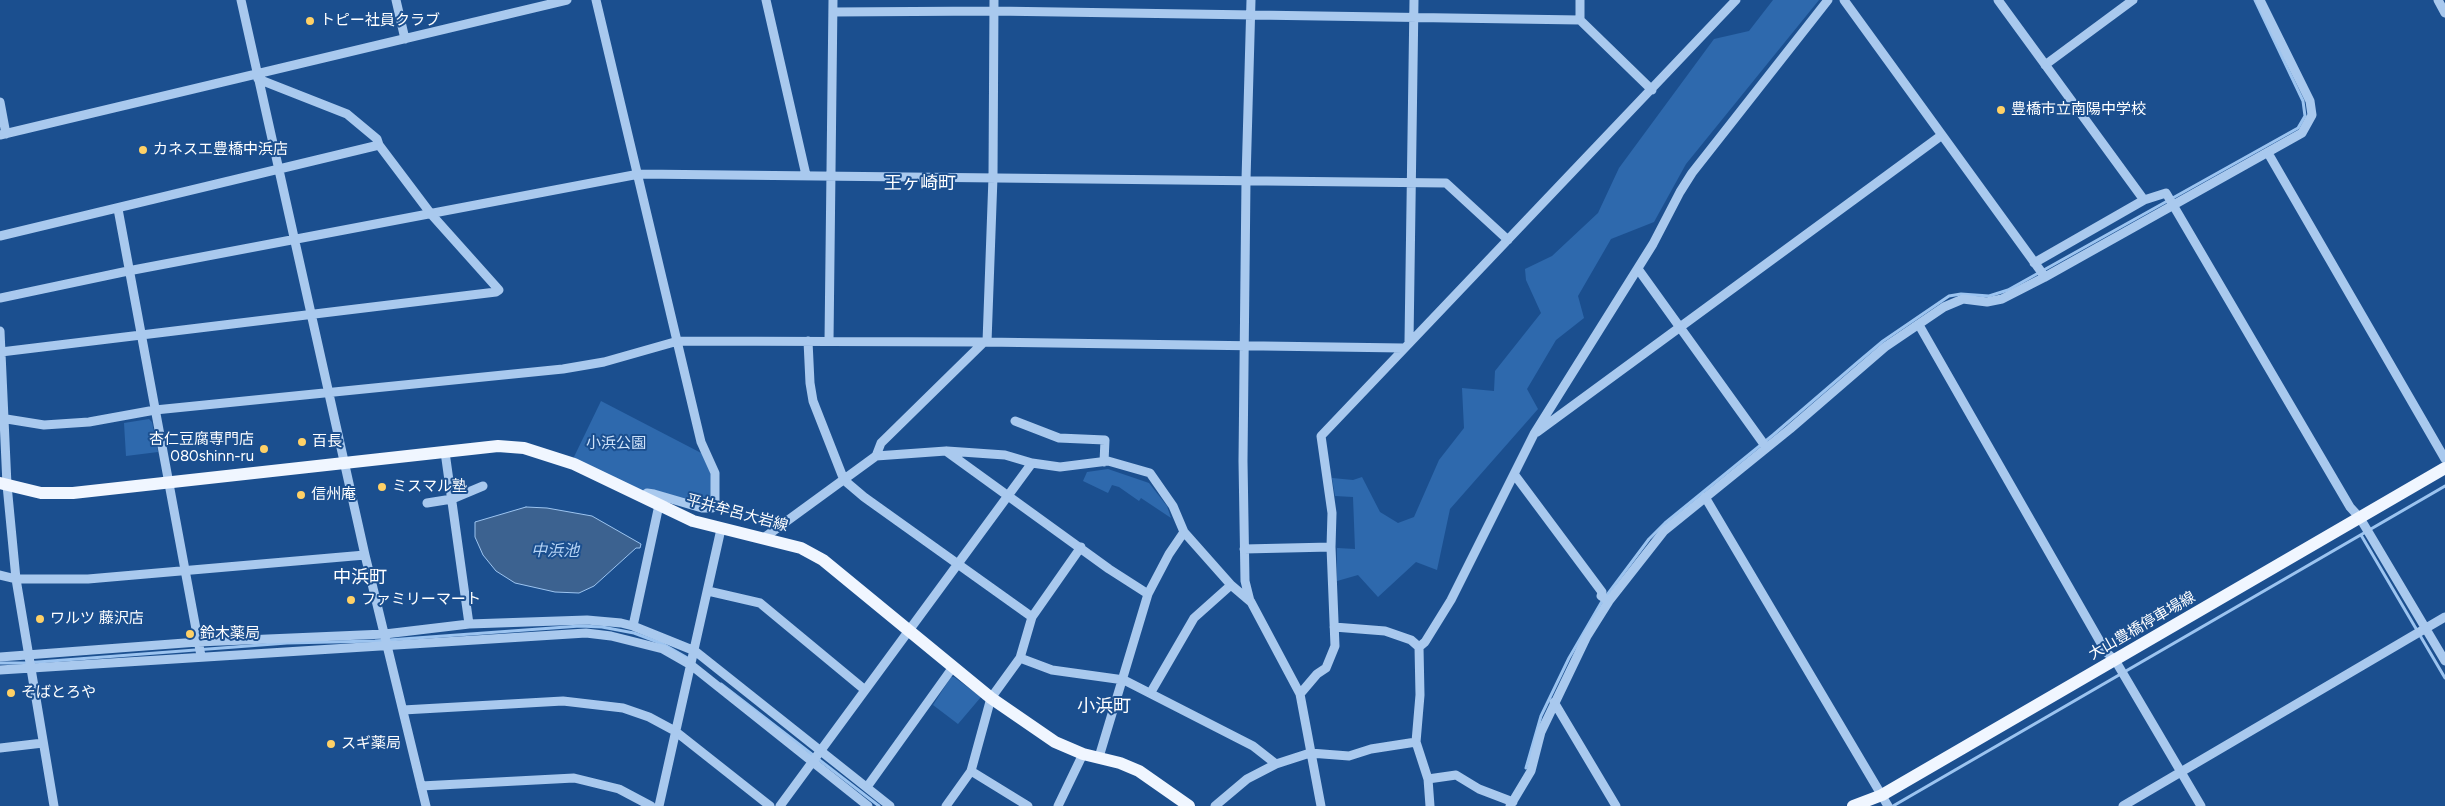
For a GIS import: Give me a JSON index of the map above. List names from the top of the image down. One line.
{"streets":{"main road":["平井牟呂大岩線","大山豊橋停車場線"]},"districts":["王ヶ崎町","中浜町","小浜町"],"water":["中浜池"],"parks":["小浜公園"],"places":["トピー社員クラブ","豊橋市立南陽中学校","カネスエ豊橋中浜店","百長","杏仁豆腐専門店 080shinn-ru","ミスマル塾","信州庵","ファミリーマート","ワルツ 藤沢店","鈴木薬局","そばとろや","スギ薬局"]}
